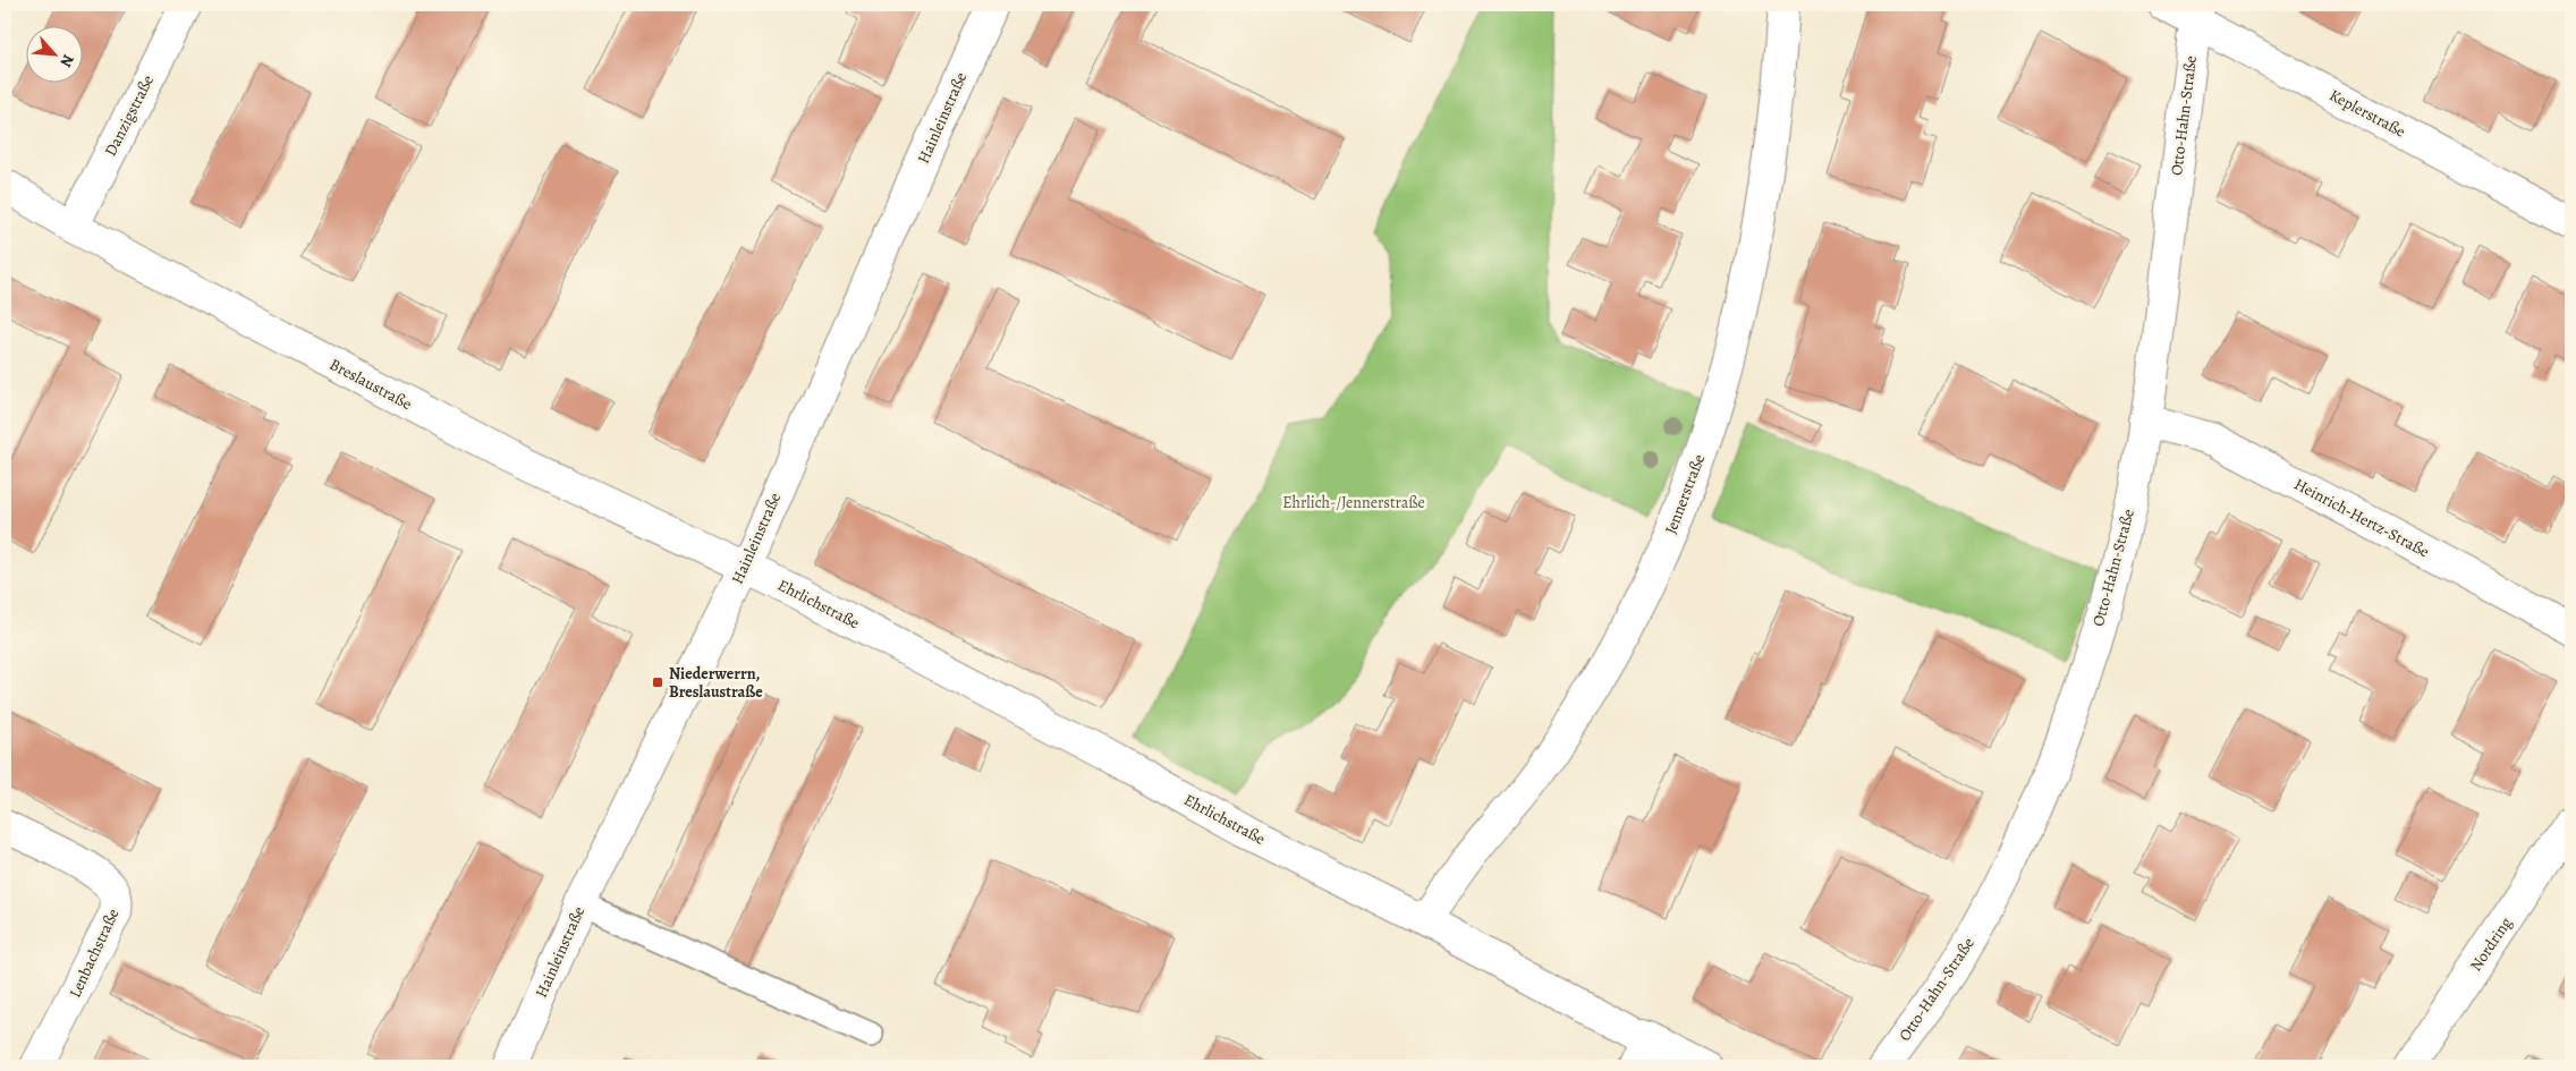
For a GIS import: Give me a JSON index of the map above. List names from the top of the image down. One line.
{"streets":{"street":["Keplerstraße","Danzigstraße","Otto-Hahn-Straße","Hainleinstraße","Breslaustraße","Jennerstraße","Heinrich-Hertz-Straße","Ehrlichstraße","Nordring","Lenbachstraße"]},"crossings":[["Keplerstraße","Otto-Hahn-Straße"],["Danzigstraße","Breslaustraße"],["Otto-Hahn-Straße","Heinrich-Hertz-Straße"],["Hainleinstraße","Breslaustraße"],["Hainleinstraße","Ehrlichstraße"],["Breslaustraße","Ehrlichstraße"],["Jennerstraße","Ehrlichstraße"]],"parks":["Ehrlich-/Jennerstraße"],"places":{"transit":["Niederwerrn, Breslaustraße"]},"north":"bottom right"}
